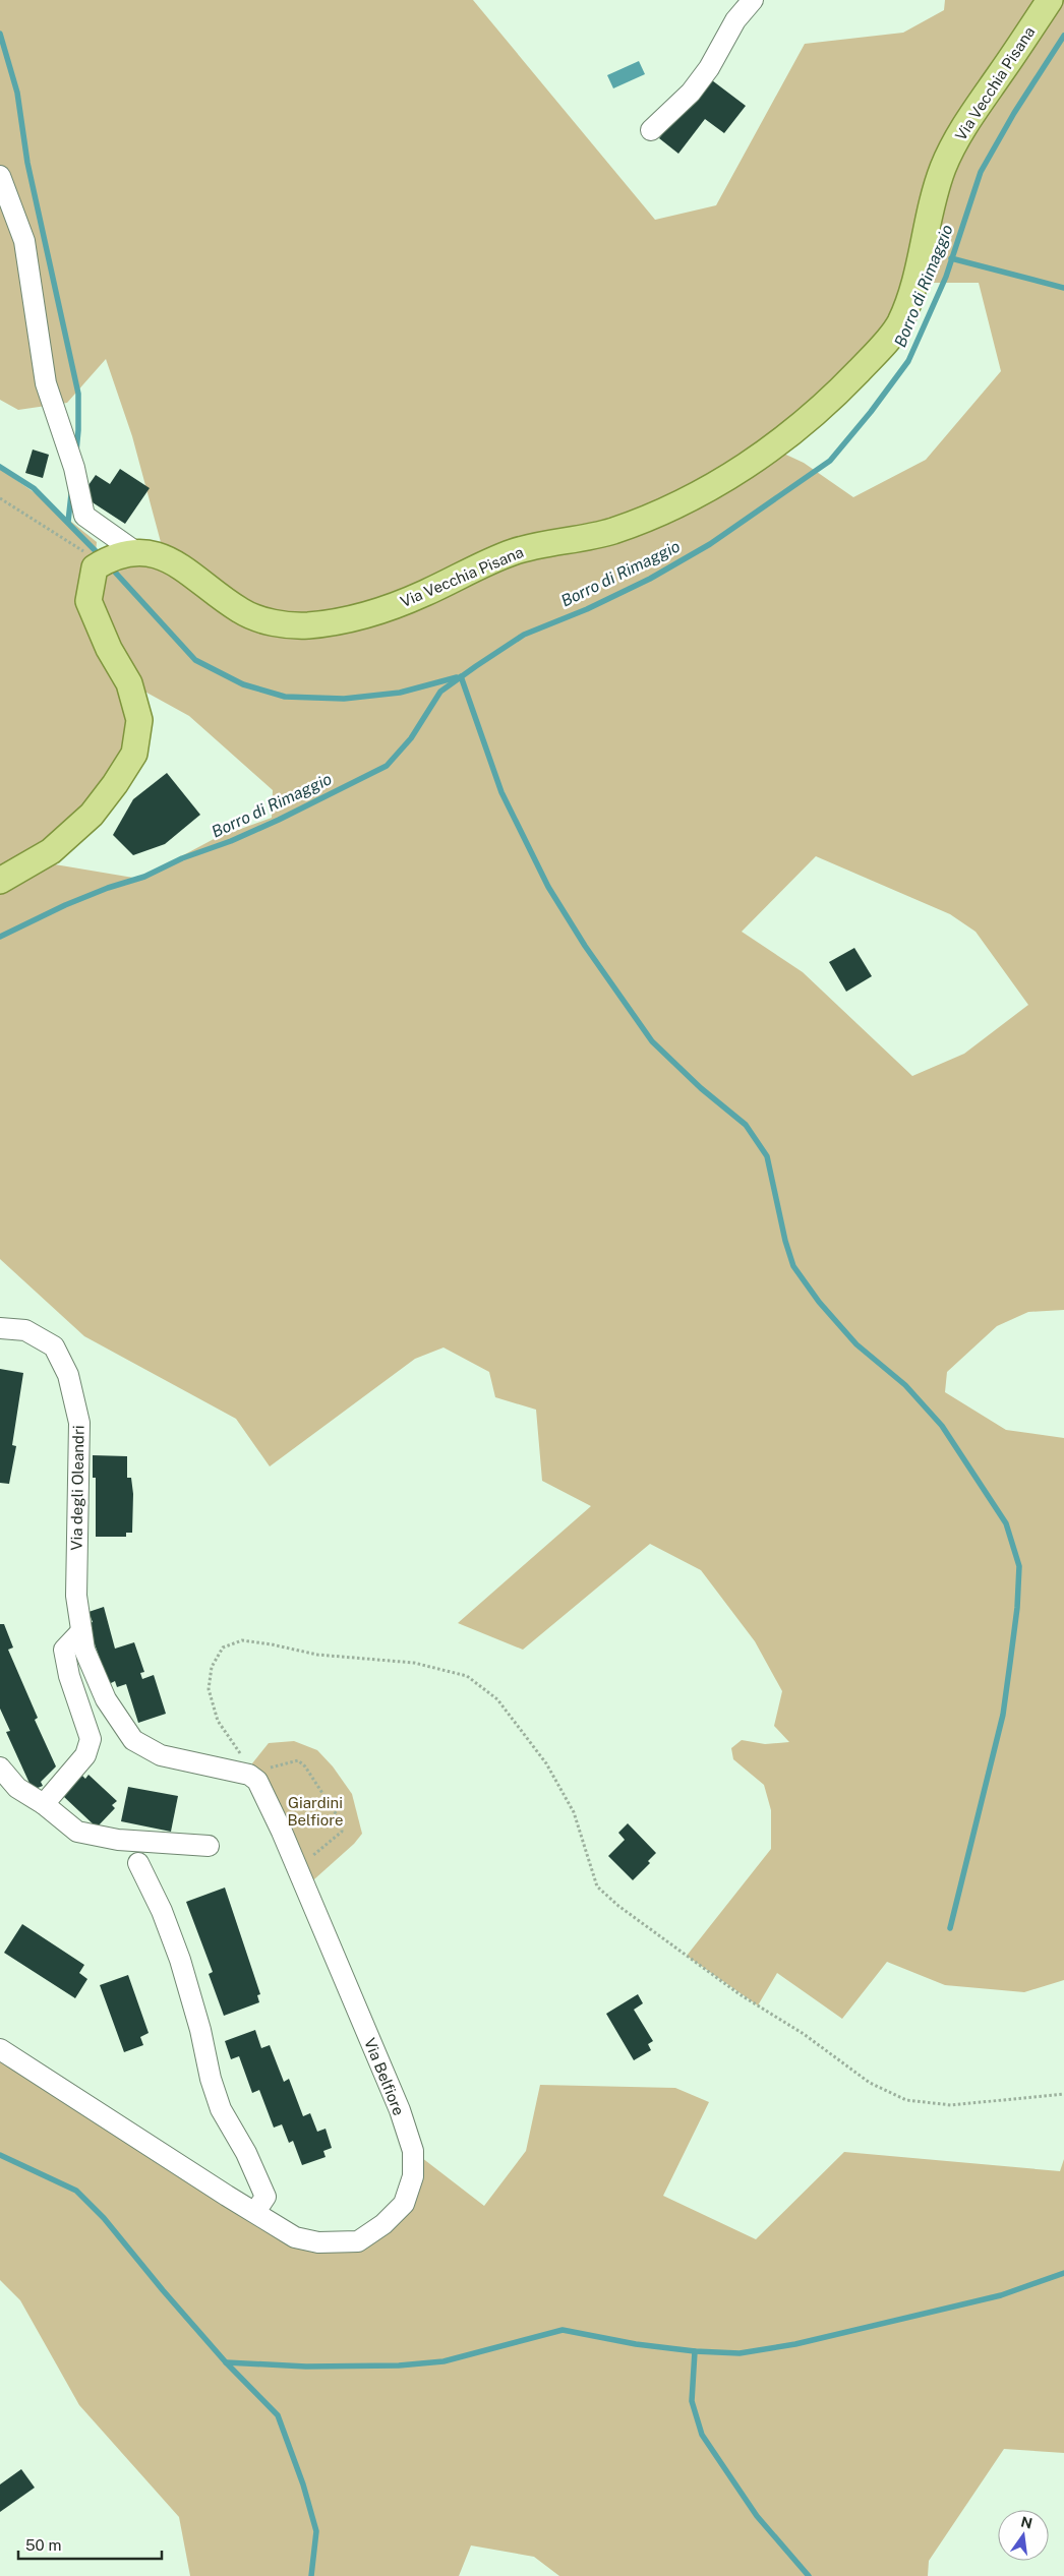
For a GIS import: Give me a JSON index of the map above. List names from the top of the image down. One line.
{"streets":{"main road":["Via Vecchia Pisana"],"street":["Via degli Oleandri","Via Belfiore"]},"crossings":[["Via degli Oleandri","Via Belfiore"]],"water":["Borro di Rimaggio"],"parks":["Giardini Belfiore"],"scale_bar":"50 m","north":"top"}
